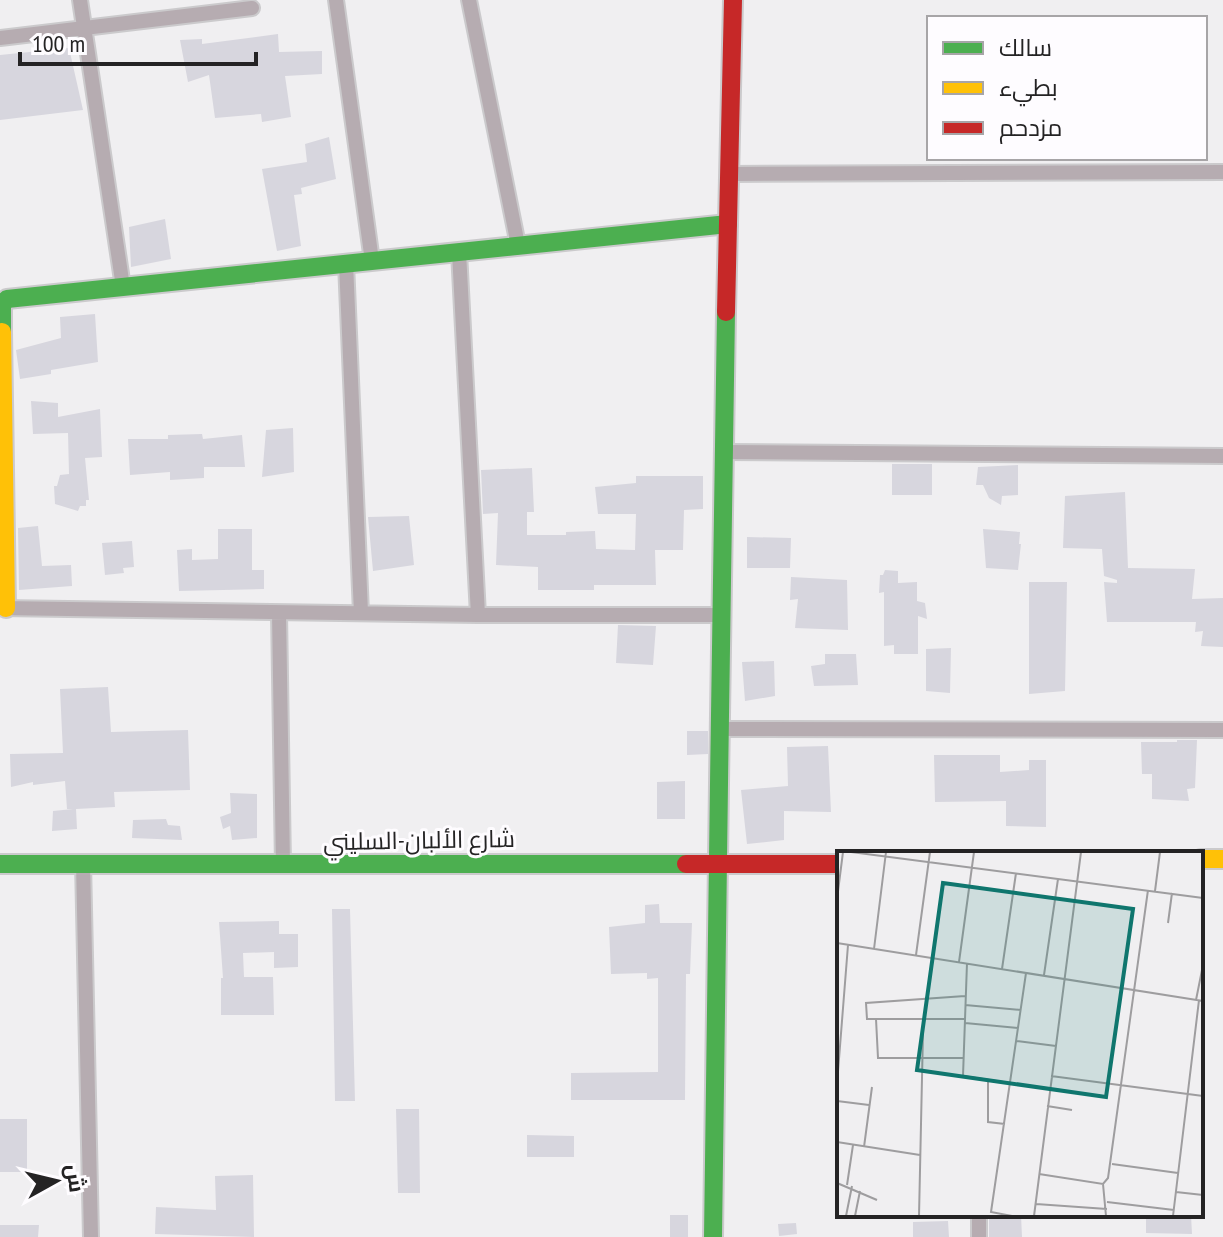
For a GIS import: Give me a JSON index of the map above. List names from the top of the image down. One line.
{"streets":{"street":["شارع الألبان-السليني"]},"legend":["سالك","بطيء","مزدحم"],"scale_bar":"100 m","north":"right"}
